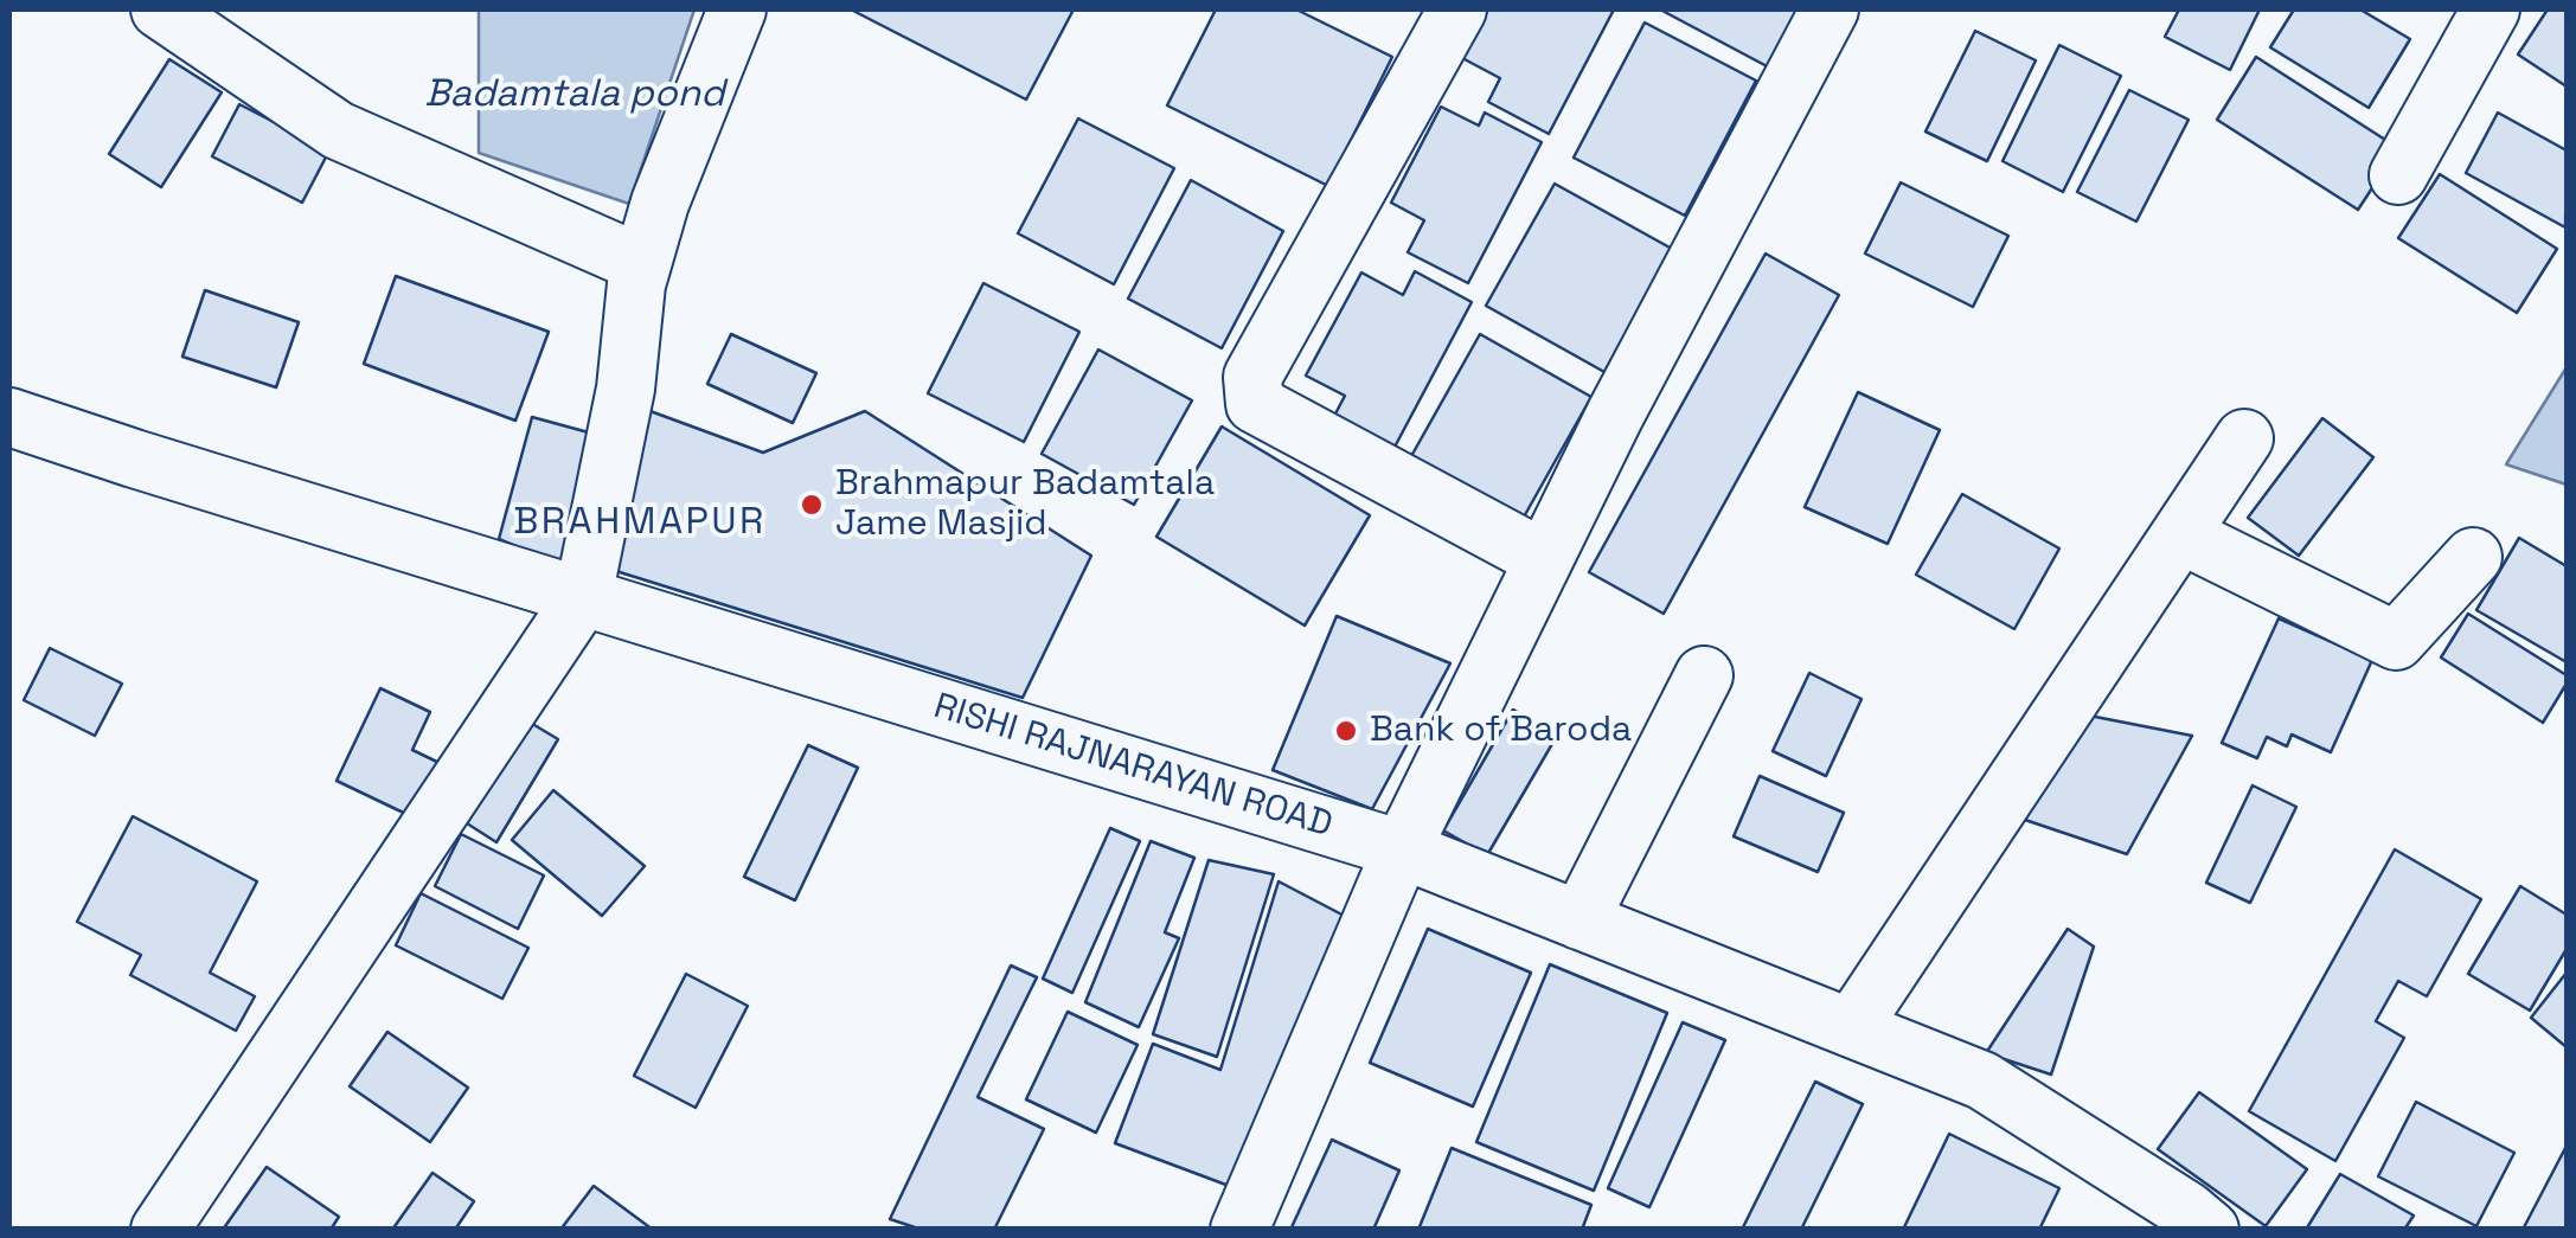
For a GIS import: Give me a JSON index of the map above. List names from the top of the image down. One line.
{"streets":{"street":["RISHI RAJNARAYAN ROAD"]},"districts":["BRAHMAPUR"],"water":["Badamtala pond"],"places":["Brahmapur Badamtala Jame Masjid","Bank of Baroda"]}
